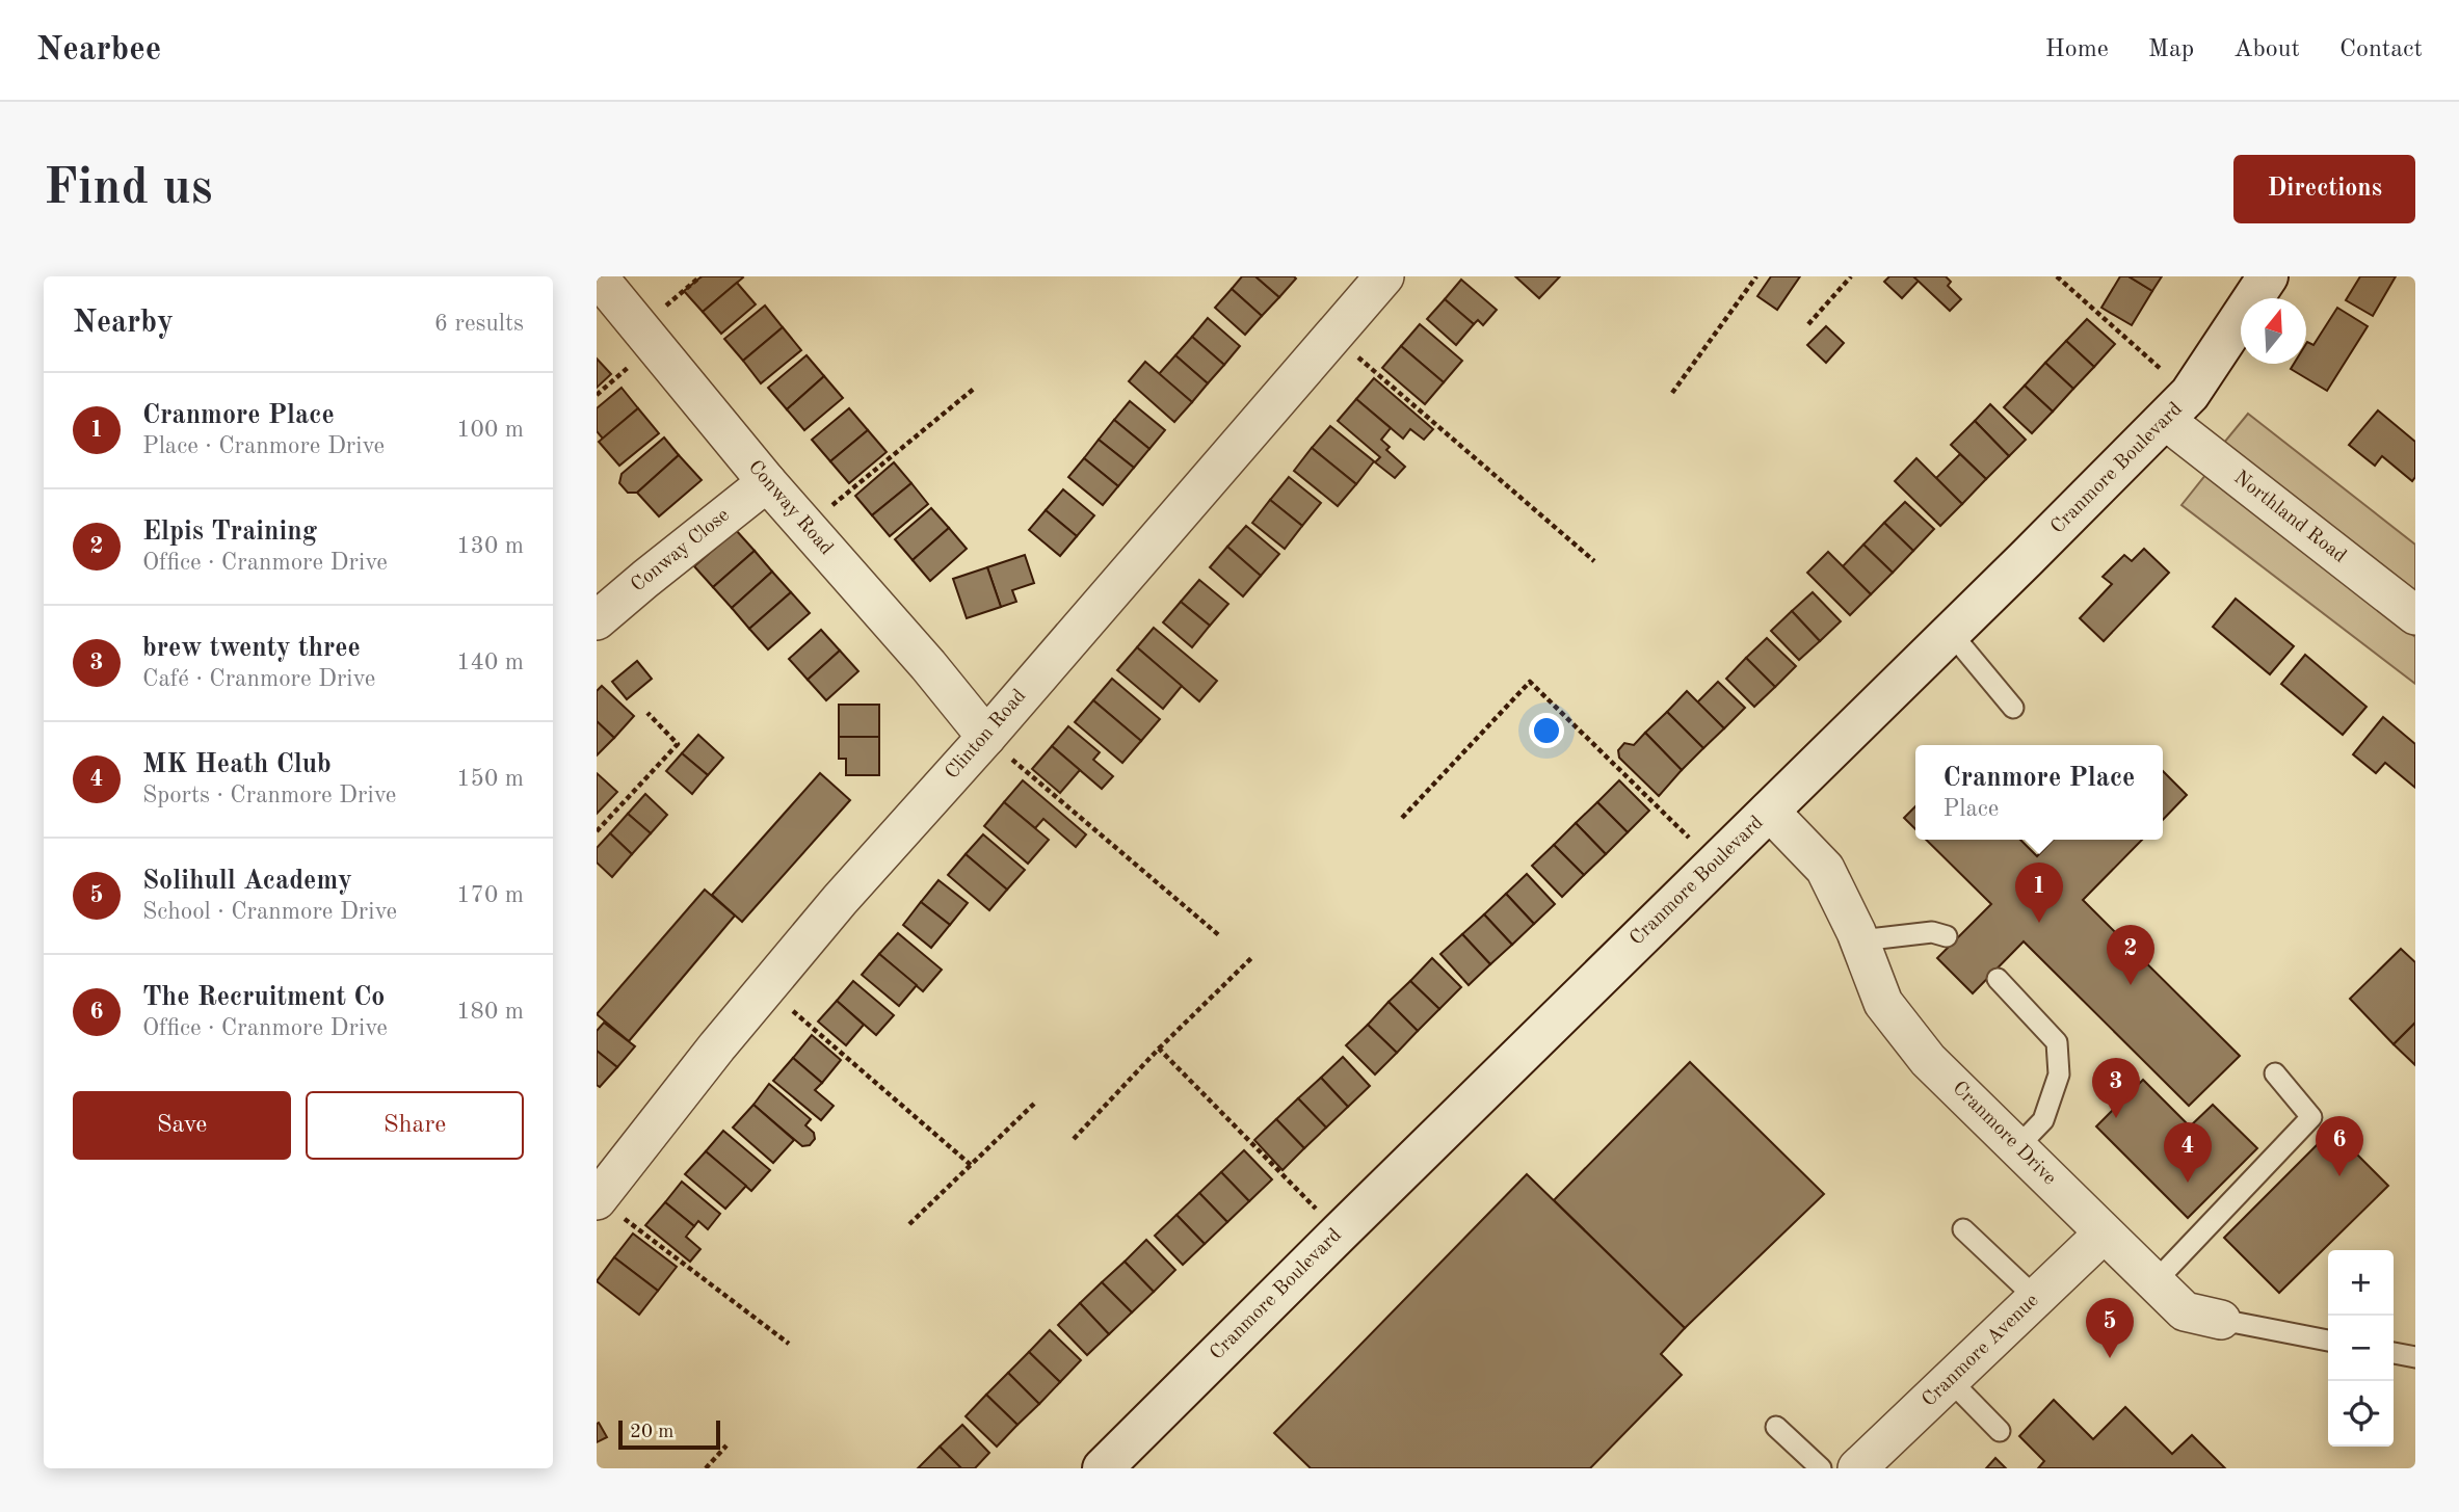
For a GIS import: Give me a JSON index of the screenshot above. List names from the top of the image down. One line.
{"streets":{"street":["Cranmore Boulevard","Conway Road","Northland Road","Conway Close","Clinton Road","Cranmore Drive","Cranmore Avenue"]},"crossings":[["Cranmore Boulevard","Northland Road"],["Cranmore Boulevard","Cranmore Drive"],["Conway Road","Conway Close"],["Conway Road","Clinton Road"],["Cranmore Drive","Cranmore Avenue"]],"scale_bar":"20 m","north":"top","page":{"header":"Nearbee","nav":["Home","Map","About","Contact"],"buttons":["Directions",["Save","Share"]],"title":"Find us","heading":["Nearby","6 results"],"list":[{"mark":"1","name":"Cranmore Place","note":"Place · Cranmore Drive","value":"100 m"},{"mark":"2","name":"Elpis Training","note":"Office · Cranmore Drive","value":"130 m"},{"mark":"3","name":"brew twenty three","note":"Café · Cranmore Drive","value":"140 m"},{"mark":"4","name":"MK Heath Club","note":"Sports · Cranmore Drive","value":"150 m"},{"mark":"5","name":"Solihull Academy","note":"School · Cranmore Drive","value":"170 m"},{"mark":"6","name":"The Recruitment Co","note":"Office · Cranmore Drive","value":"180 m"}],"popup":["Cranmore Place","Place"],"pins":["1","2","3","6","4","5"],"map_buttons":["+","−"],"scale":"20 m"}}
